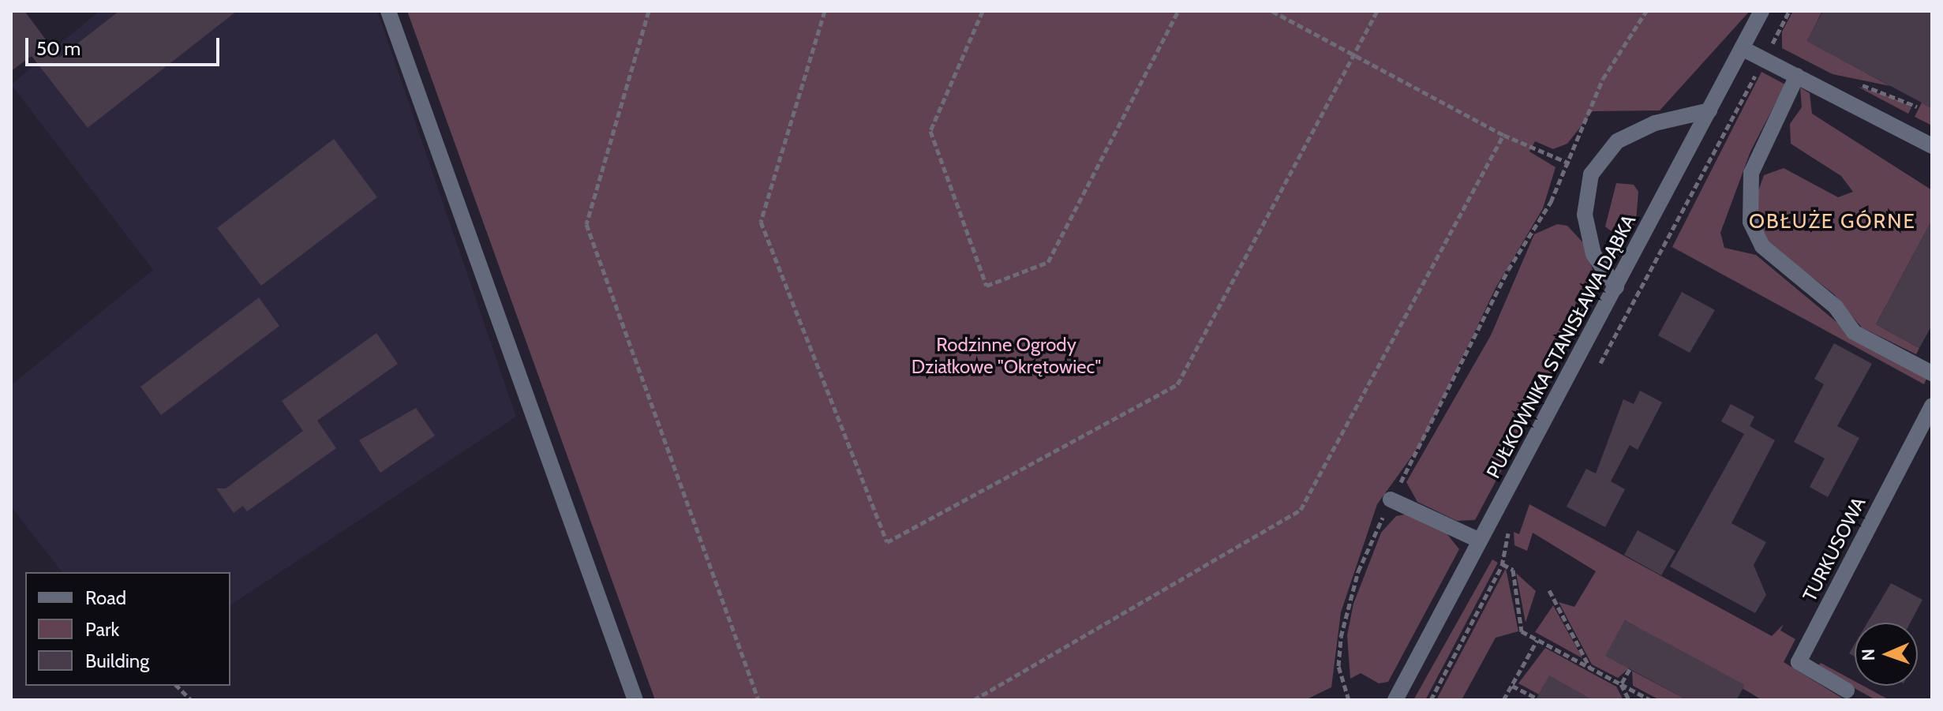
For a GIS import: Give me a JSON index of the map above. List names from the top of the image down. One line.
{"streets":{"street":["PUŁKOWNIKA STANISŁAWA DĄBKA","TURKUSOWA"]},"districts":["OBŁUŻE GÓRNE"],"parks":["Rodzinne Ogrody Działkowe \"Okrętowiec\""],"legend":["Road","Park","Building"],"scale_bar":"50 m","north":"left"}
